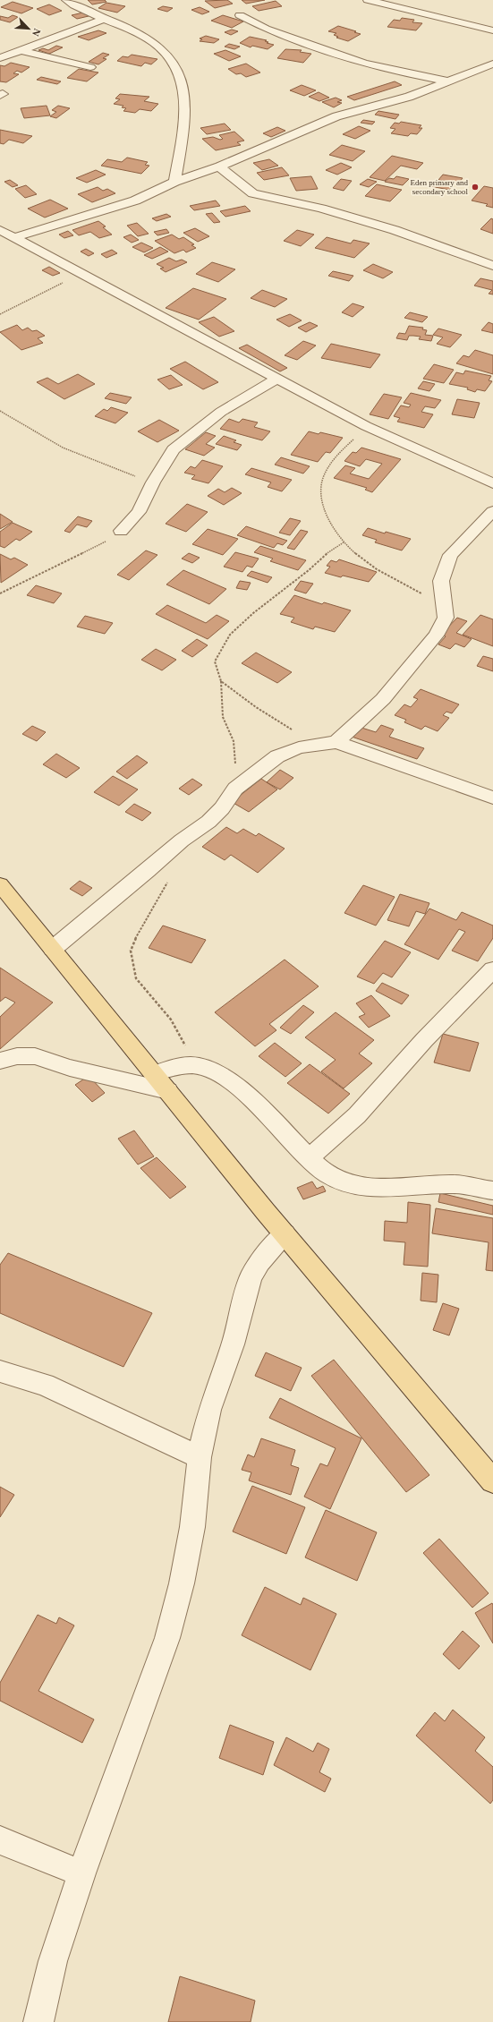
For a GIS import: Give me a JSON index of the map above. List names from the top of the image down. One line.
{"places":["Eden primary and secondary school"],"north":"bottom right"}
